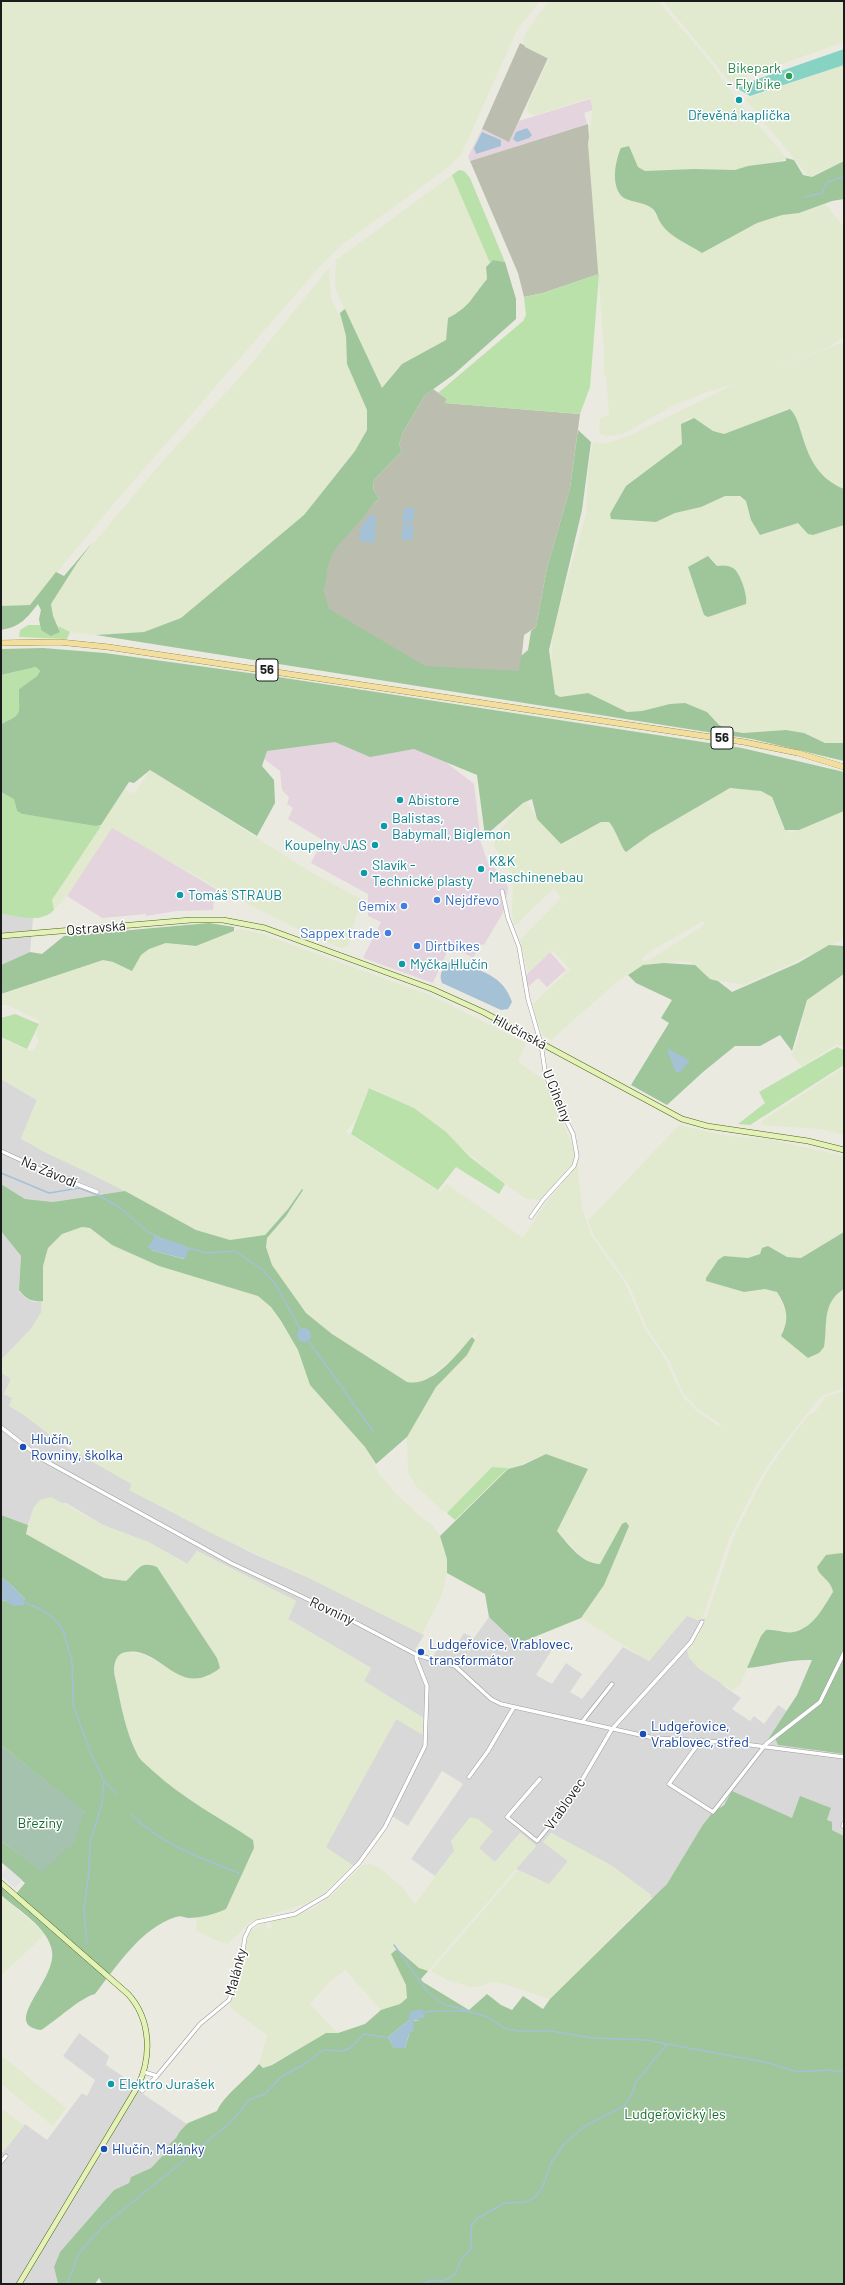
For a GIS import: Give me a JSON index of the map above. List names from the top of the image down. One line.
{"streets":{"main road":["56"],"street":["Ostravská","Hlučínská","U Cihelny","Na Závodí","Rovniny","Vrablovec","Malánky"]},"crossings":[["Ostravská","Hlučínská"],["Hlučínská","U Cihelny"],["Rovniny","Malánky"]],"parks":["Březiny","Ludgeřovický les"],"places":["Bikepark - Fly bike","Dřevěná kaplička","Abistore","Balistas, Babymall, Biglemon","Koupelny JAS","K&K Maschinenebau","Slavík - Technické plasty","Tomáš STRAUB","Nejdřevo","Gemix","Sappex trade","Dirtbikes","Myčka Hlučín","Hlučín, Rovniny, školka","Ludgeřovice, Vrablovec, transformátor","Ludgeřovice, Vrablovec, střed","Elektro Jurašek","Hlučín, Malánky"]}
